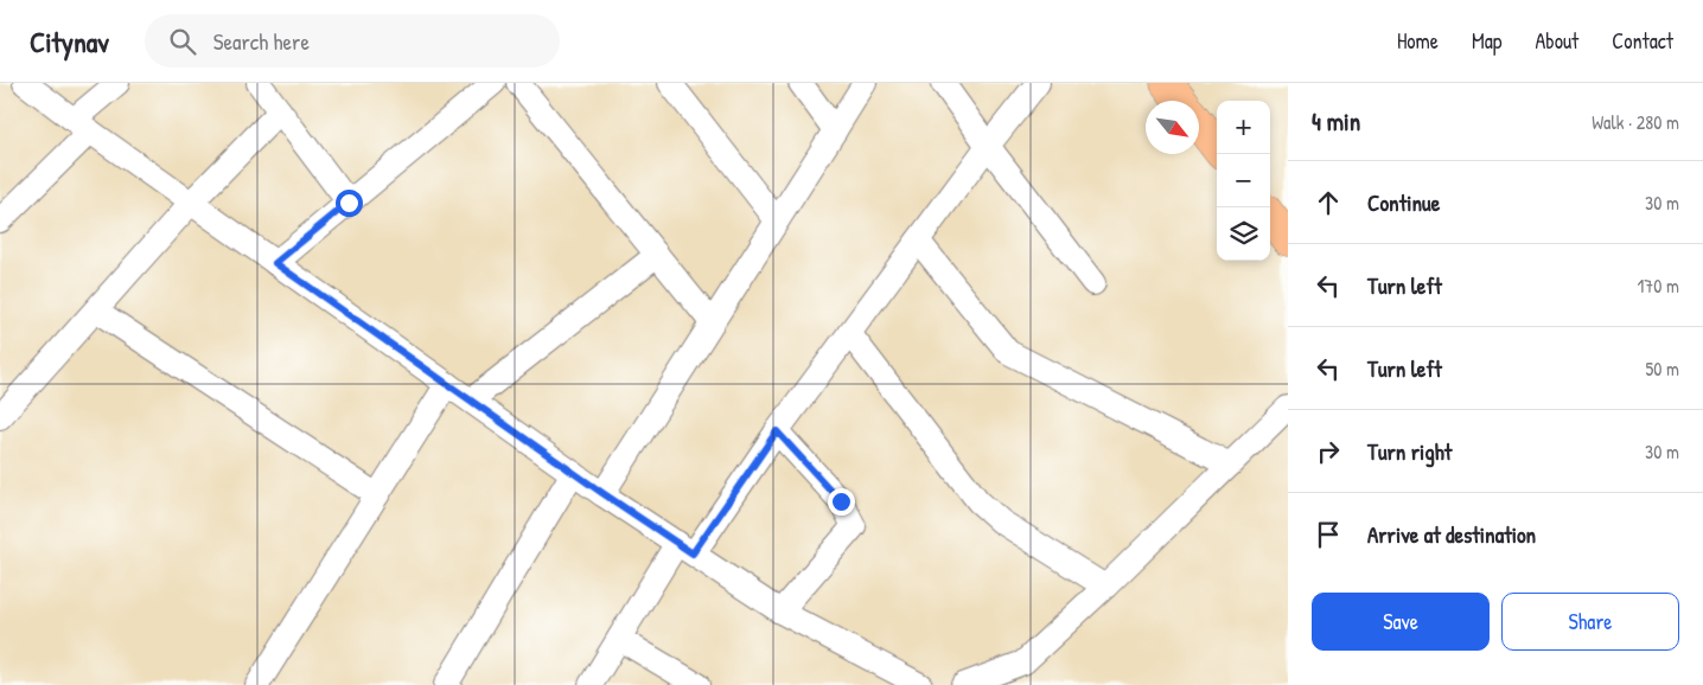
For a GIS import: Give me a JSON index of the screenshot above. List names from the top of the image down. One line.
{"north":"bottom right","page":{"header":"Citynav","search":"Search here","nav":["Home","Map","About","Contact"],"heading":["4 min","Walk · 280 m"],"map_buttons":["+","−"],"list":[["Continue","30 m"],["Turn left","170 m"],["Turn left","50 m"],["Turn right","30 m"],"Arrive at destination"],"buttons":["Save","Share"]}}
